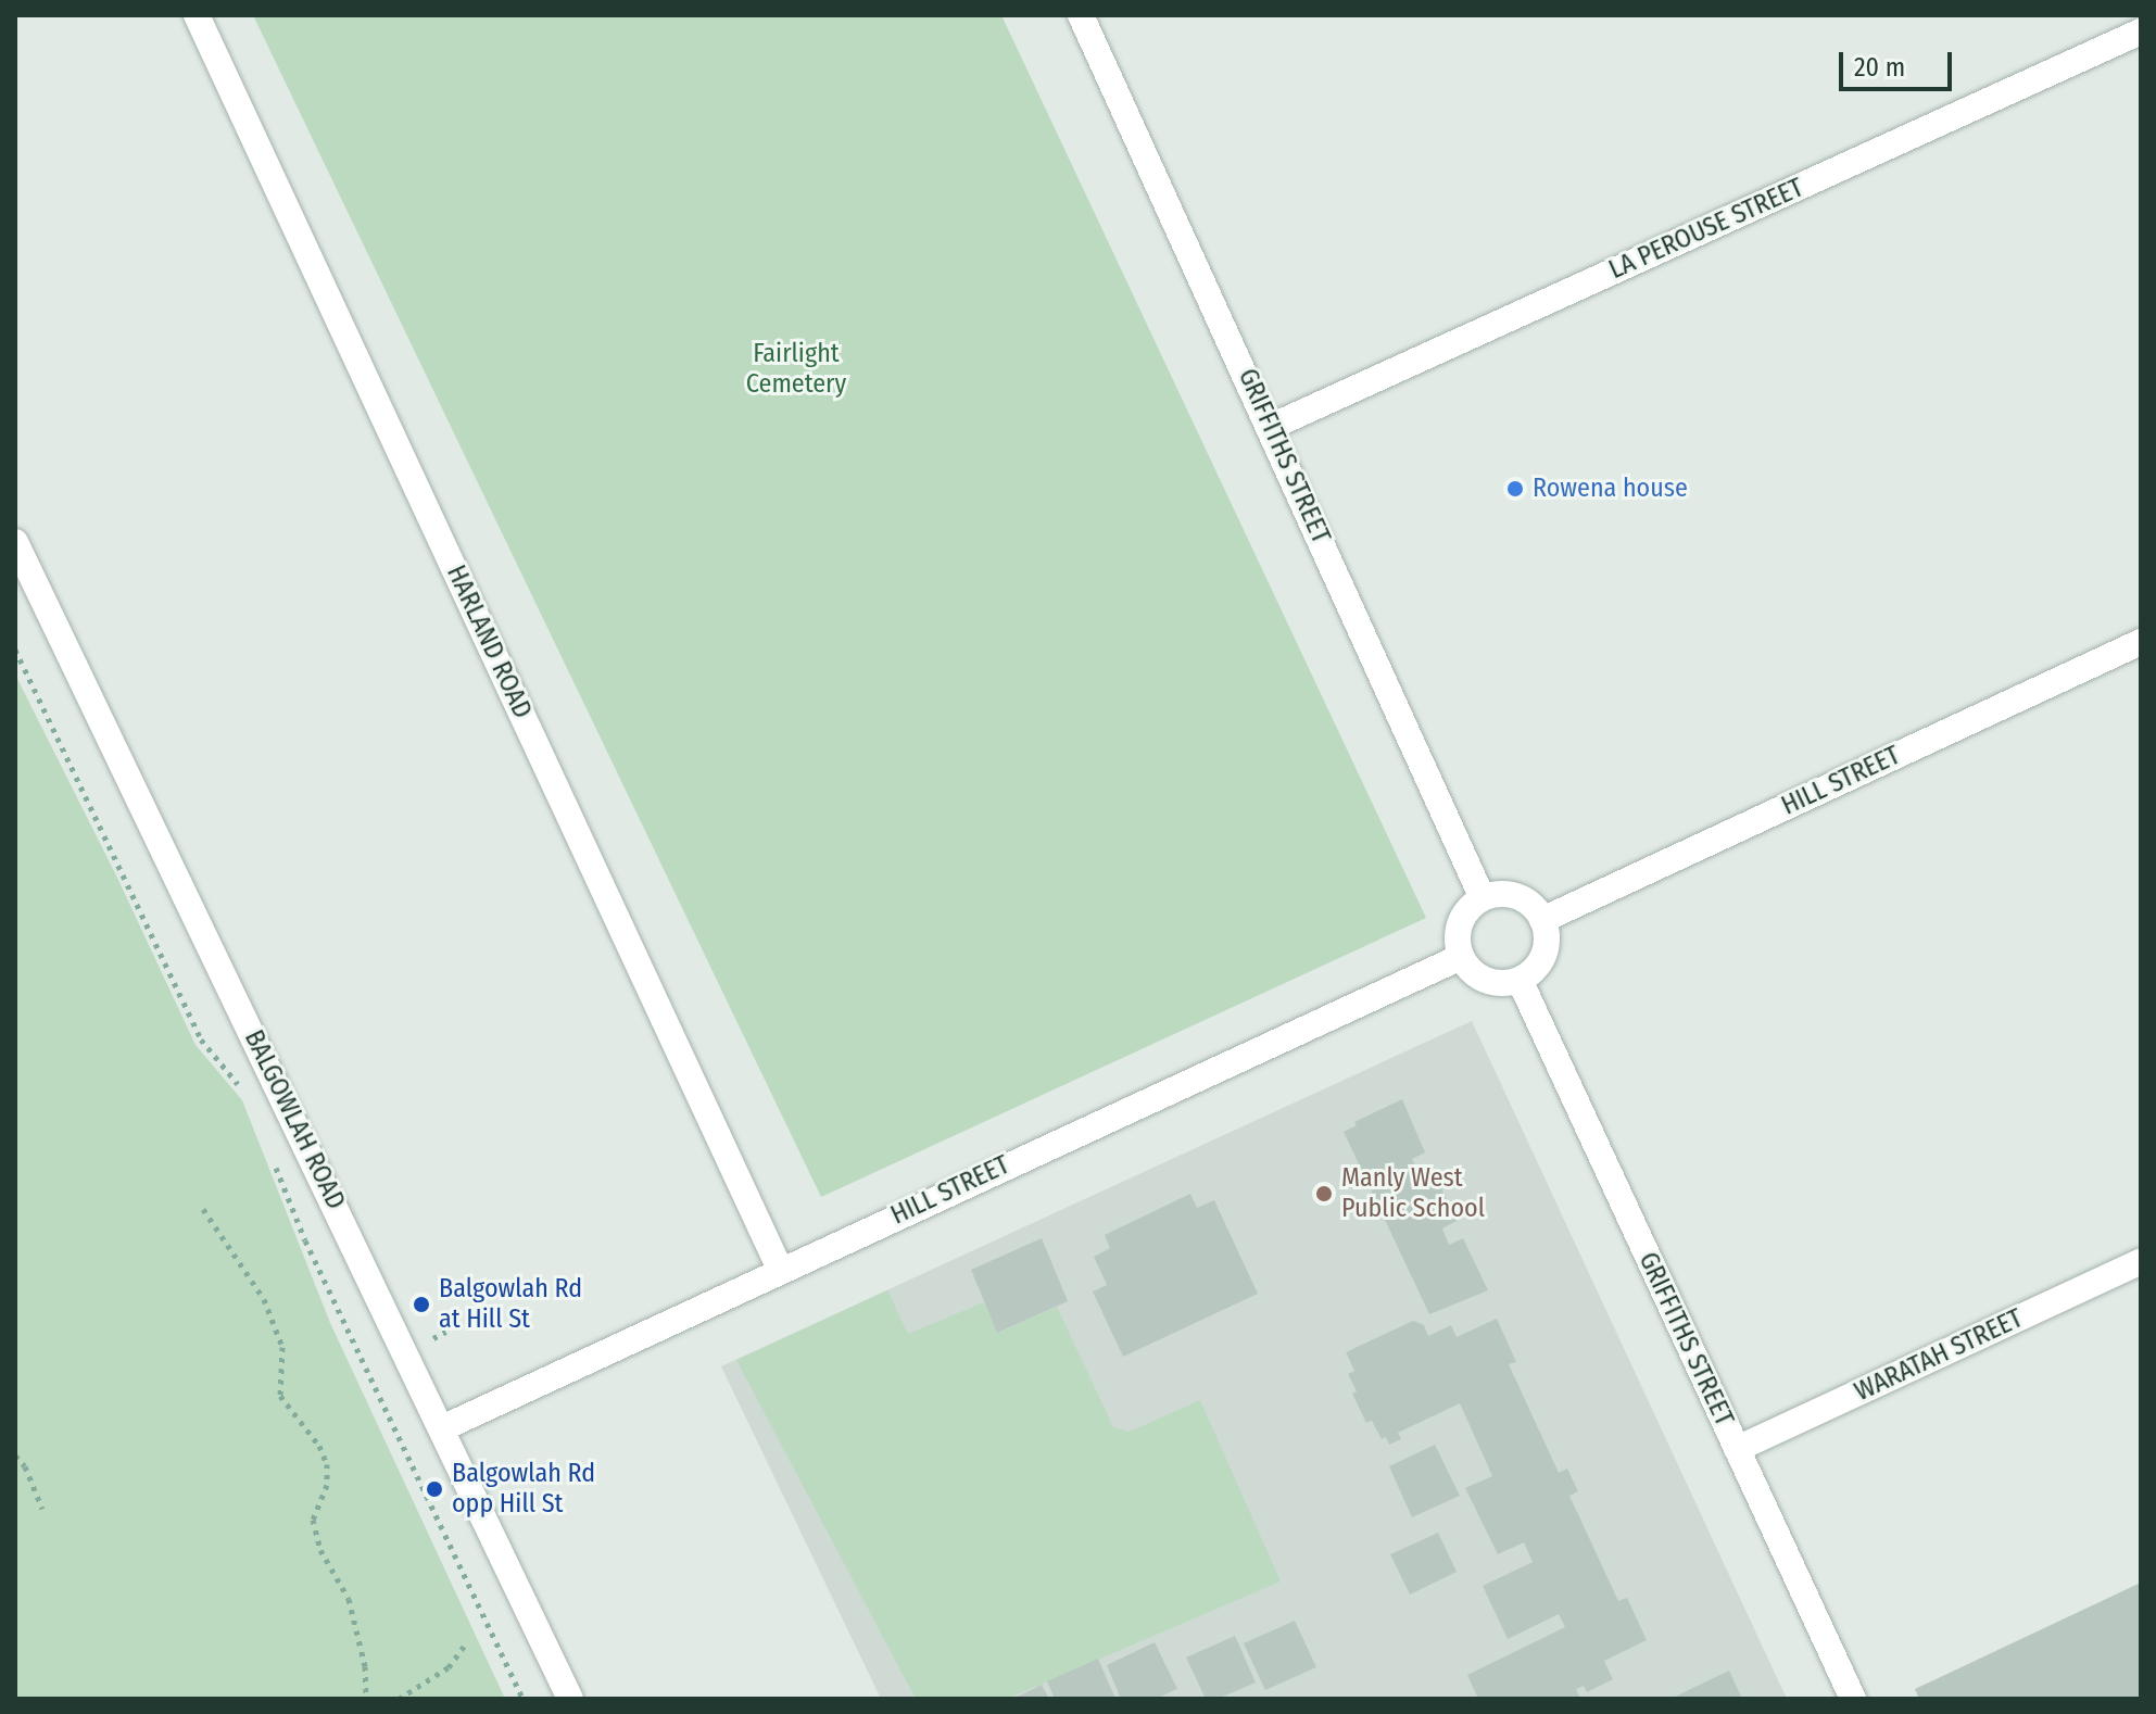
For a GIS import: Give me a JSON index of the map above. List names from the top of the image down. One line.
{"streets":{"street":["LA PEROUSE STREET","GRIFFITHS STREET","HARLAND ROAD","HILL STREET","BALGOWLAH ROAD","WARATAH STREET"]},"crossings":[["LA PEROUSE STREET","GRIFFITHS STREET"],["GRIFFITHS STREET","HILL STREET"],["GRIFFITHS STREET","WARATAH STREET"],["HARLAND ROAD","HILL STREET"],["HILL STREET","BALGOWLAH ROAD"]],"parks":["Fairlight Cemetery"],"places":["Rowena house","Manly West Public School","Balgowlah Rd at Hill St","Balgowlah Rd opp Hill St"],"scale_bar":"20 m"}
